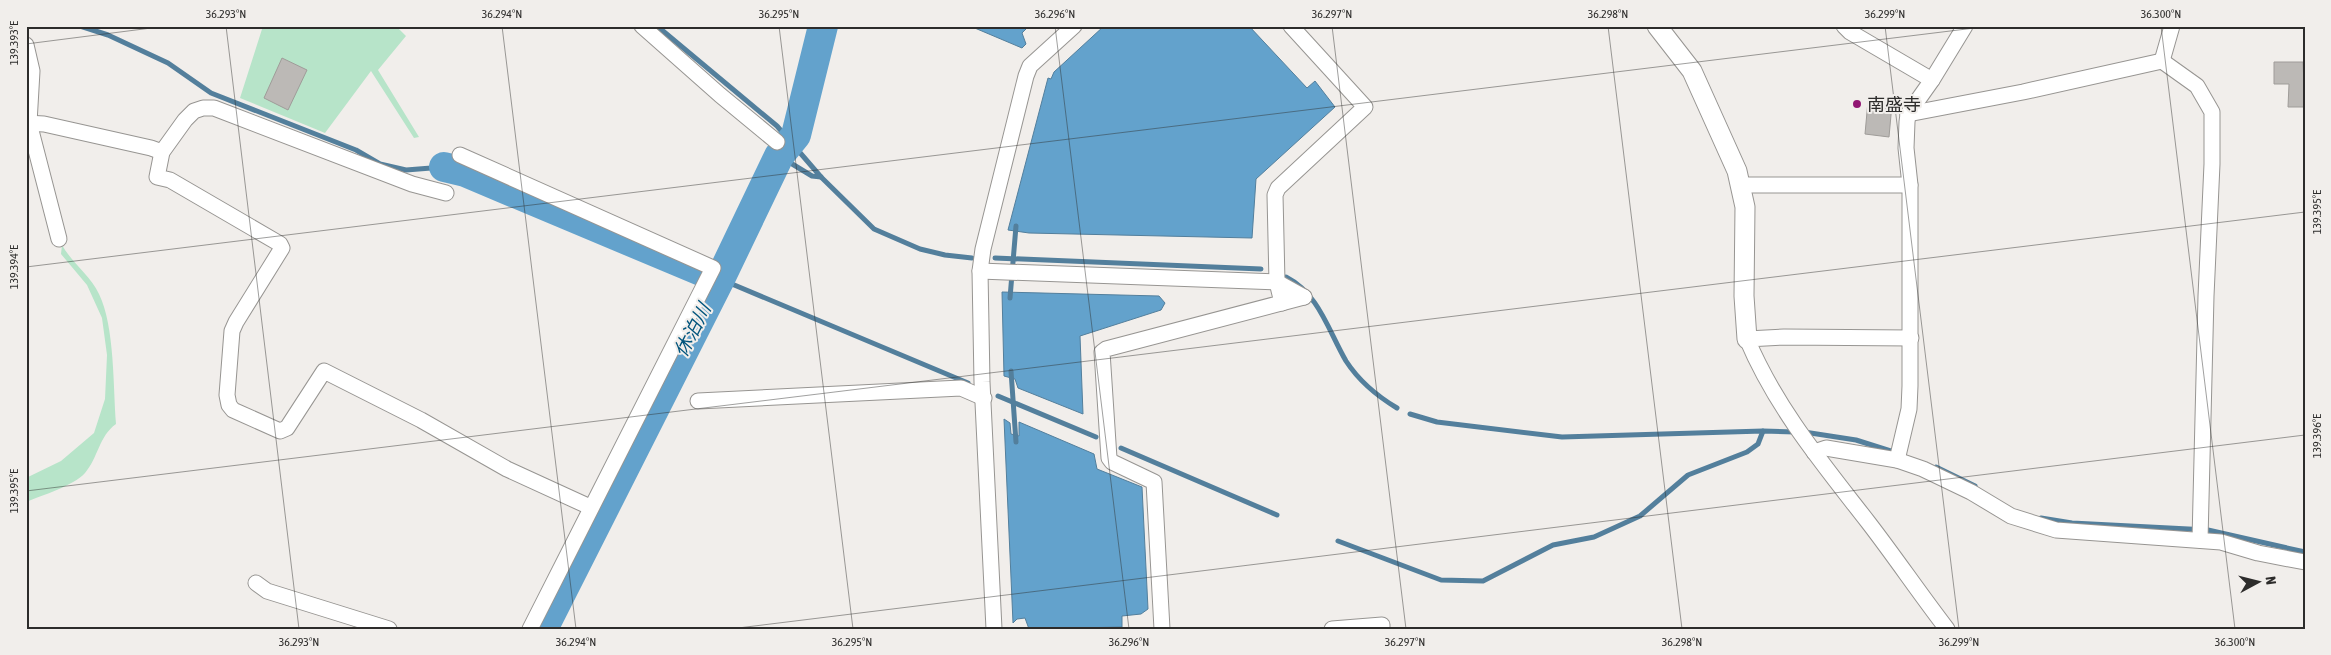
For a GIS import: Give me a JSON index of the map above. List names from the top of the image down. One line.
{"water":["休泊川"],"places":["南盛寺"],"north":"right","coordinates":["36.293°N","36.294°N","36.295°N","36.296°N","36.297°N","36.298°N","36.299°N","36.300°N","139.393°E","139.395°E","139.394°E","139.396°E"]}
